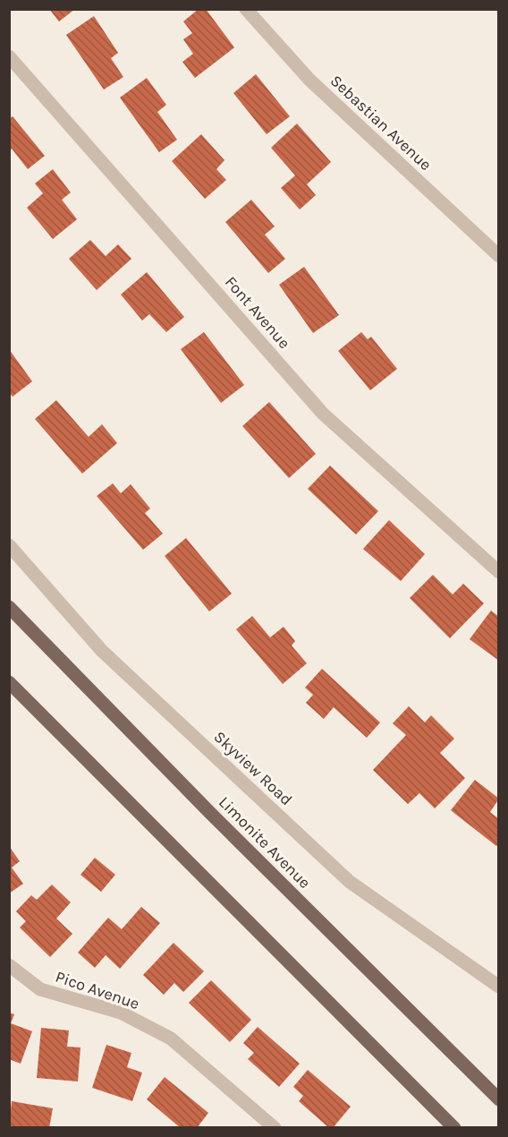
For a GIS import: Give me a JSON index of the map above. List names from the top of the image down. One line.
{"streets":{"main road":["Limonite Avenue"],"street":["Sebastian Avenue","Font Avenue","Skyview Road","Pico Avenue"]}}
